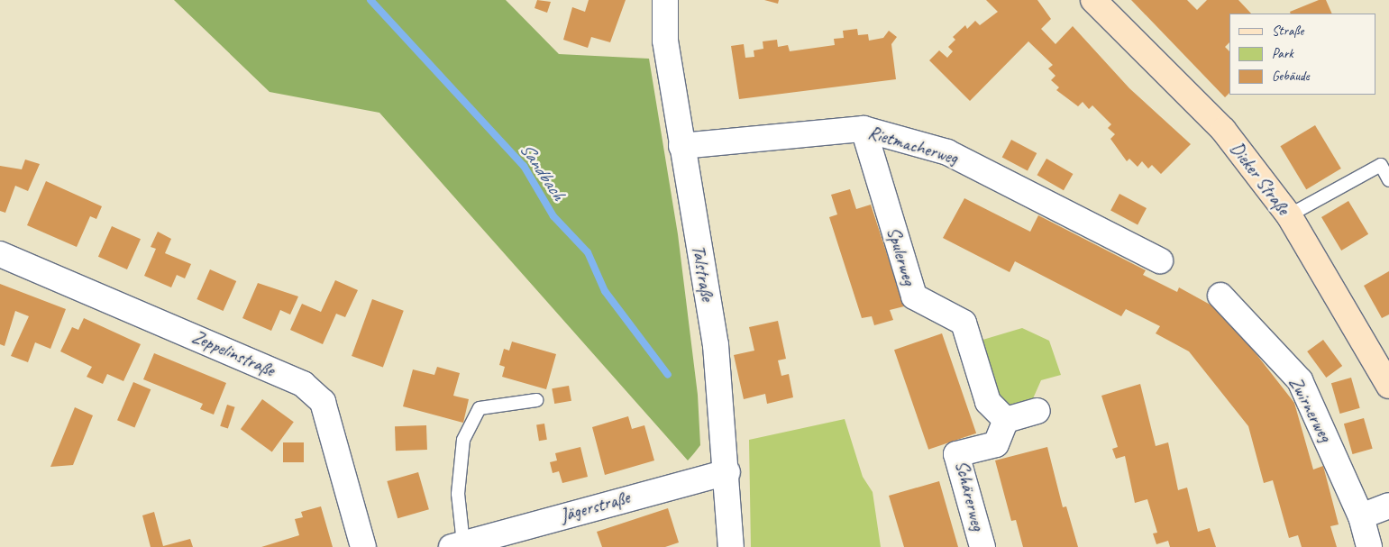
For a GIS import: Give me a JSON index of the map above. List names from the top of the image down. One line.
{"streets":{"street":["Rietmacherweg","Dieker Straße","Spulerweg","Talstraße","Zeppelinstraße","Zwirnerweg","Schärerweg","Jägerstraße"]},"crossings":[["Rietmacherweg","Spulerweg"],["Rietmacherweg","Talstraße"],["Spulerweg","Schärerweg"],["Talstraße","Jägerstraße"]],"water":["Sandbach"],"legend":["Straße","Park","Gebäude"]}
